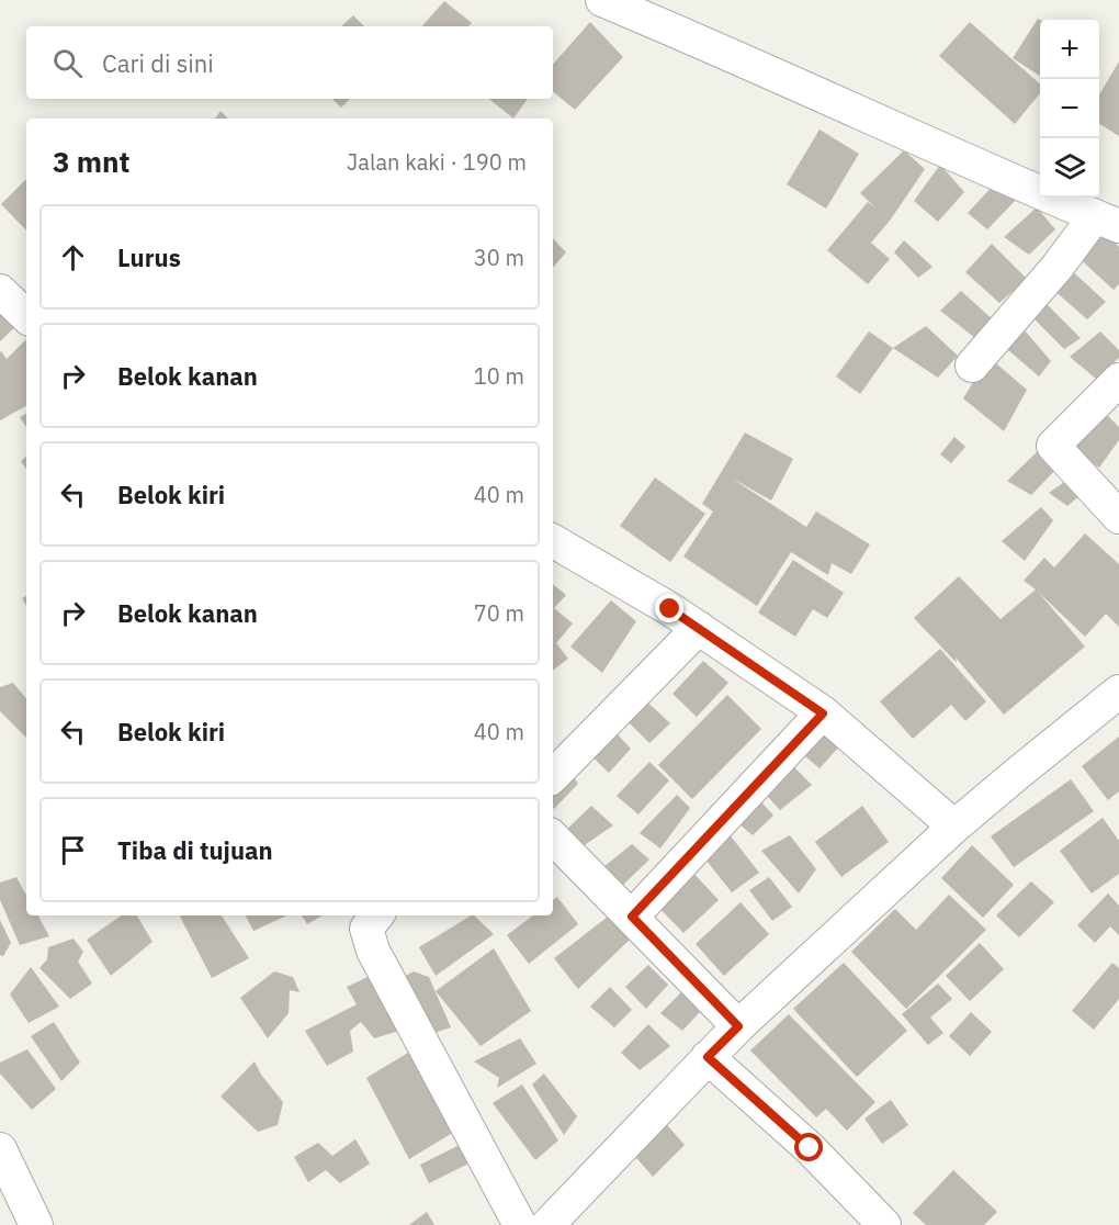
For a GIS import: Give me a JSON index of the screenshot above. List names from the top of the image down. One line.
{"page":{"map_buttons":["+","−"],"search":"Cari di sini","heading":["3 mnt","Jalan kaki · 190 m"],"list":[["Lurus","30 m"],["Belok kanan","10 m"],["Belok kiri","40 m"],["Belok kanan","70 m"],["Belok kiri","40 m"],"Tiba di tujuan"]}}
